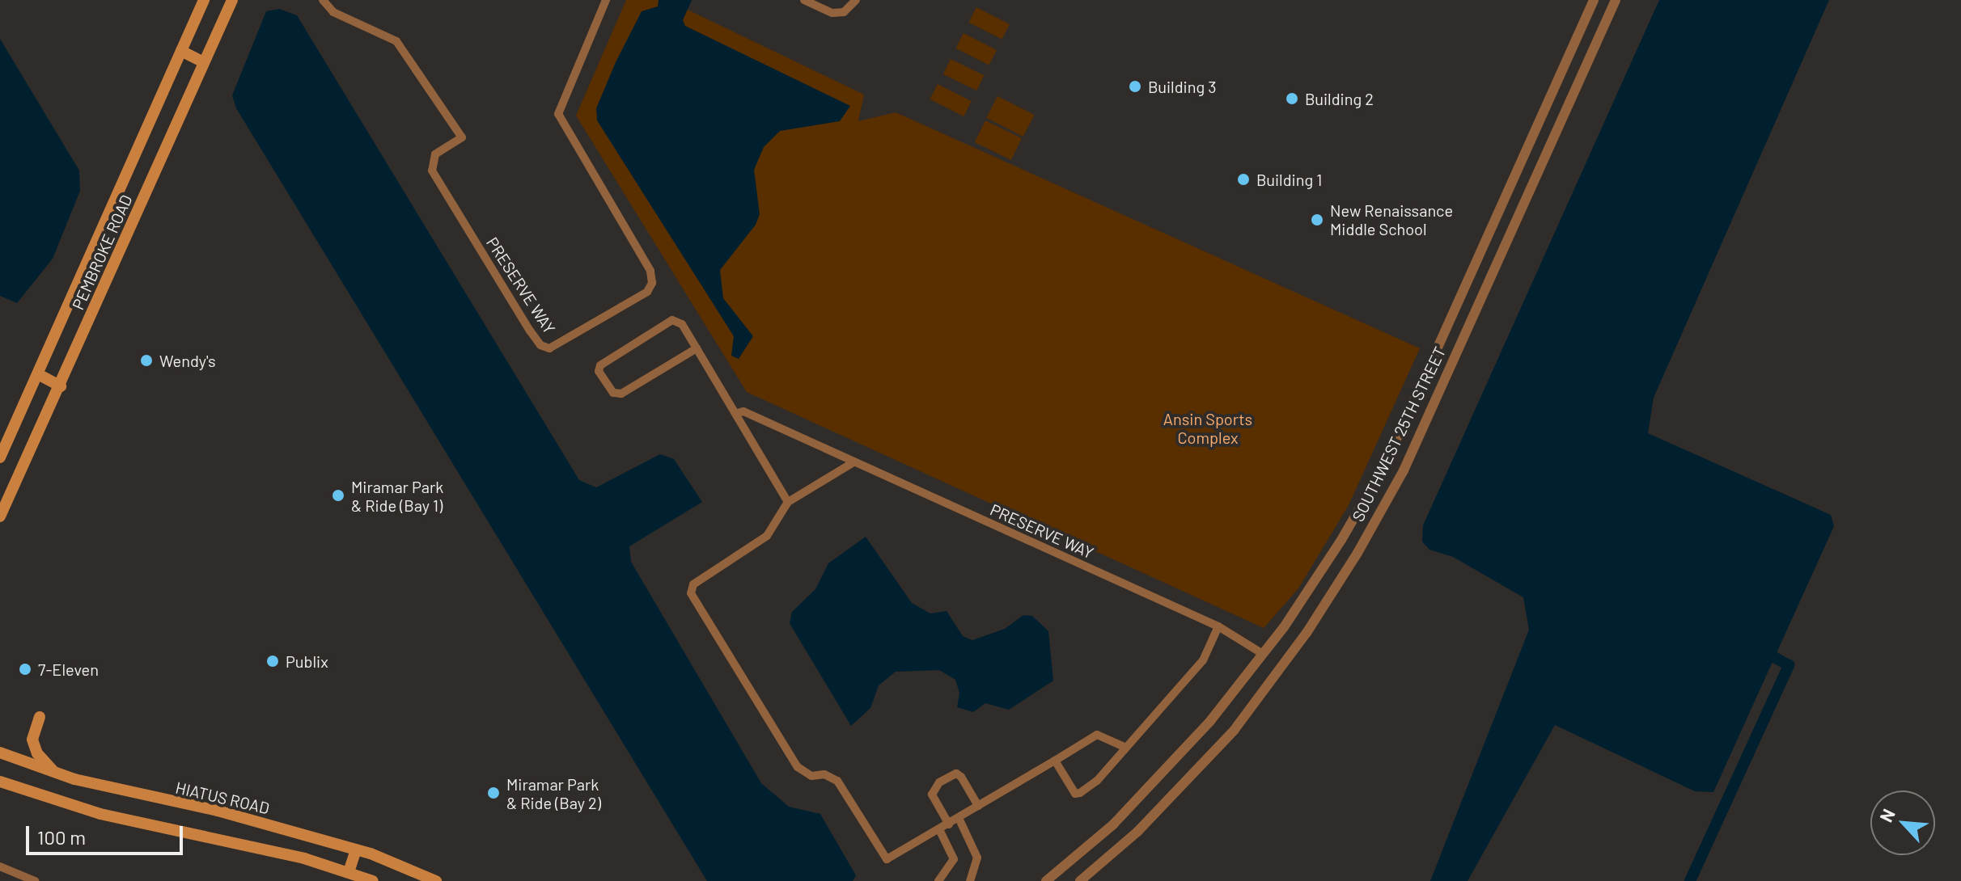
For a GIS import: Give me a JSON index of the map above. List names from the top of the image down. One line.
{"streets":{"main road":["PEMBROKE ROAD","HIATUS ROAD"],"street":["PRESERVE WAY","SOUTHWEST 25TH STREET"]},"crossings":[["PRESERVE WAY","SOUTHWEST 25TH STREET"]],"parks":["Ansin Sports Complex"],"places":["Building 3","Building 2","Building 1","New Renaissance Middle School","Wendy's","Miramar Park & Ride (Bay 1)","Publix","7-Eleven","Miramar Park & Ride (Bay 2)"],"scale_bar":"100 m","north":"top left"}
